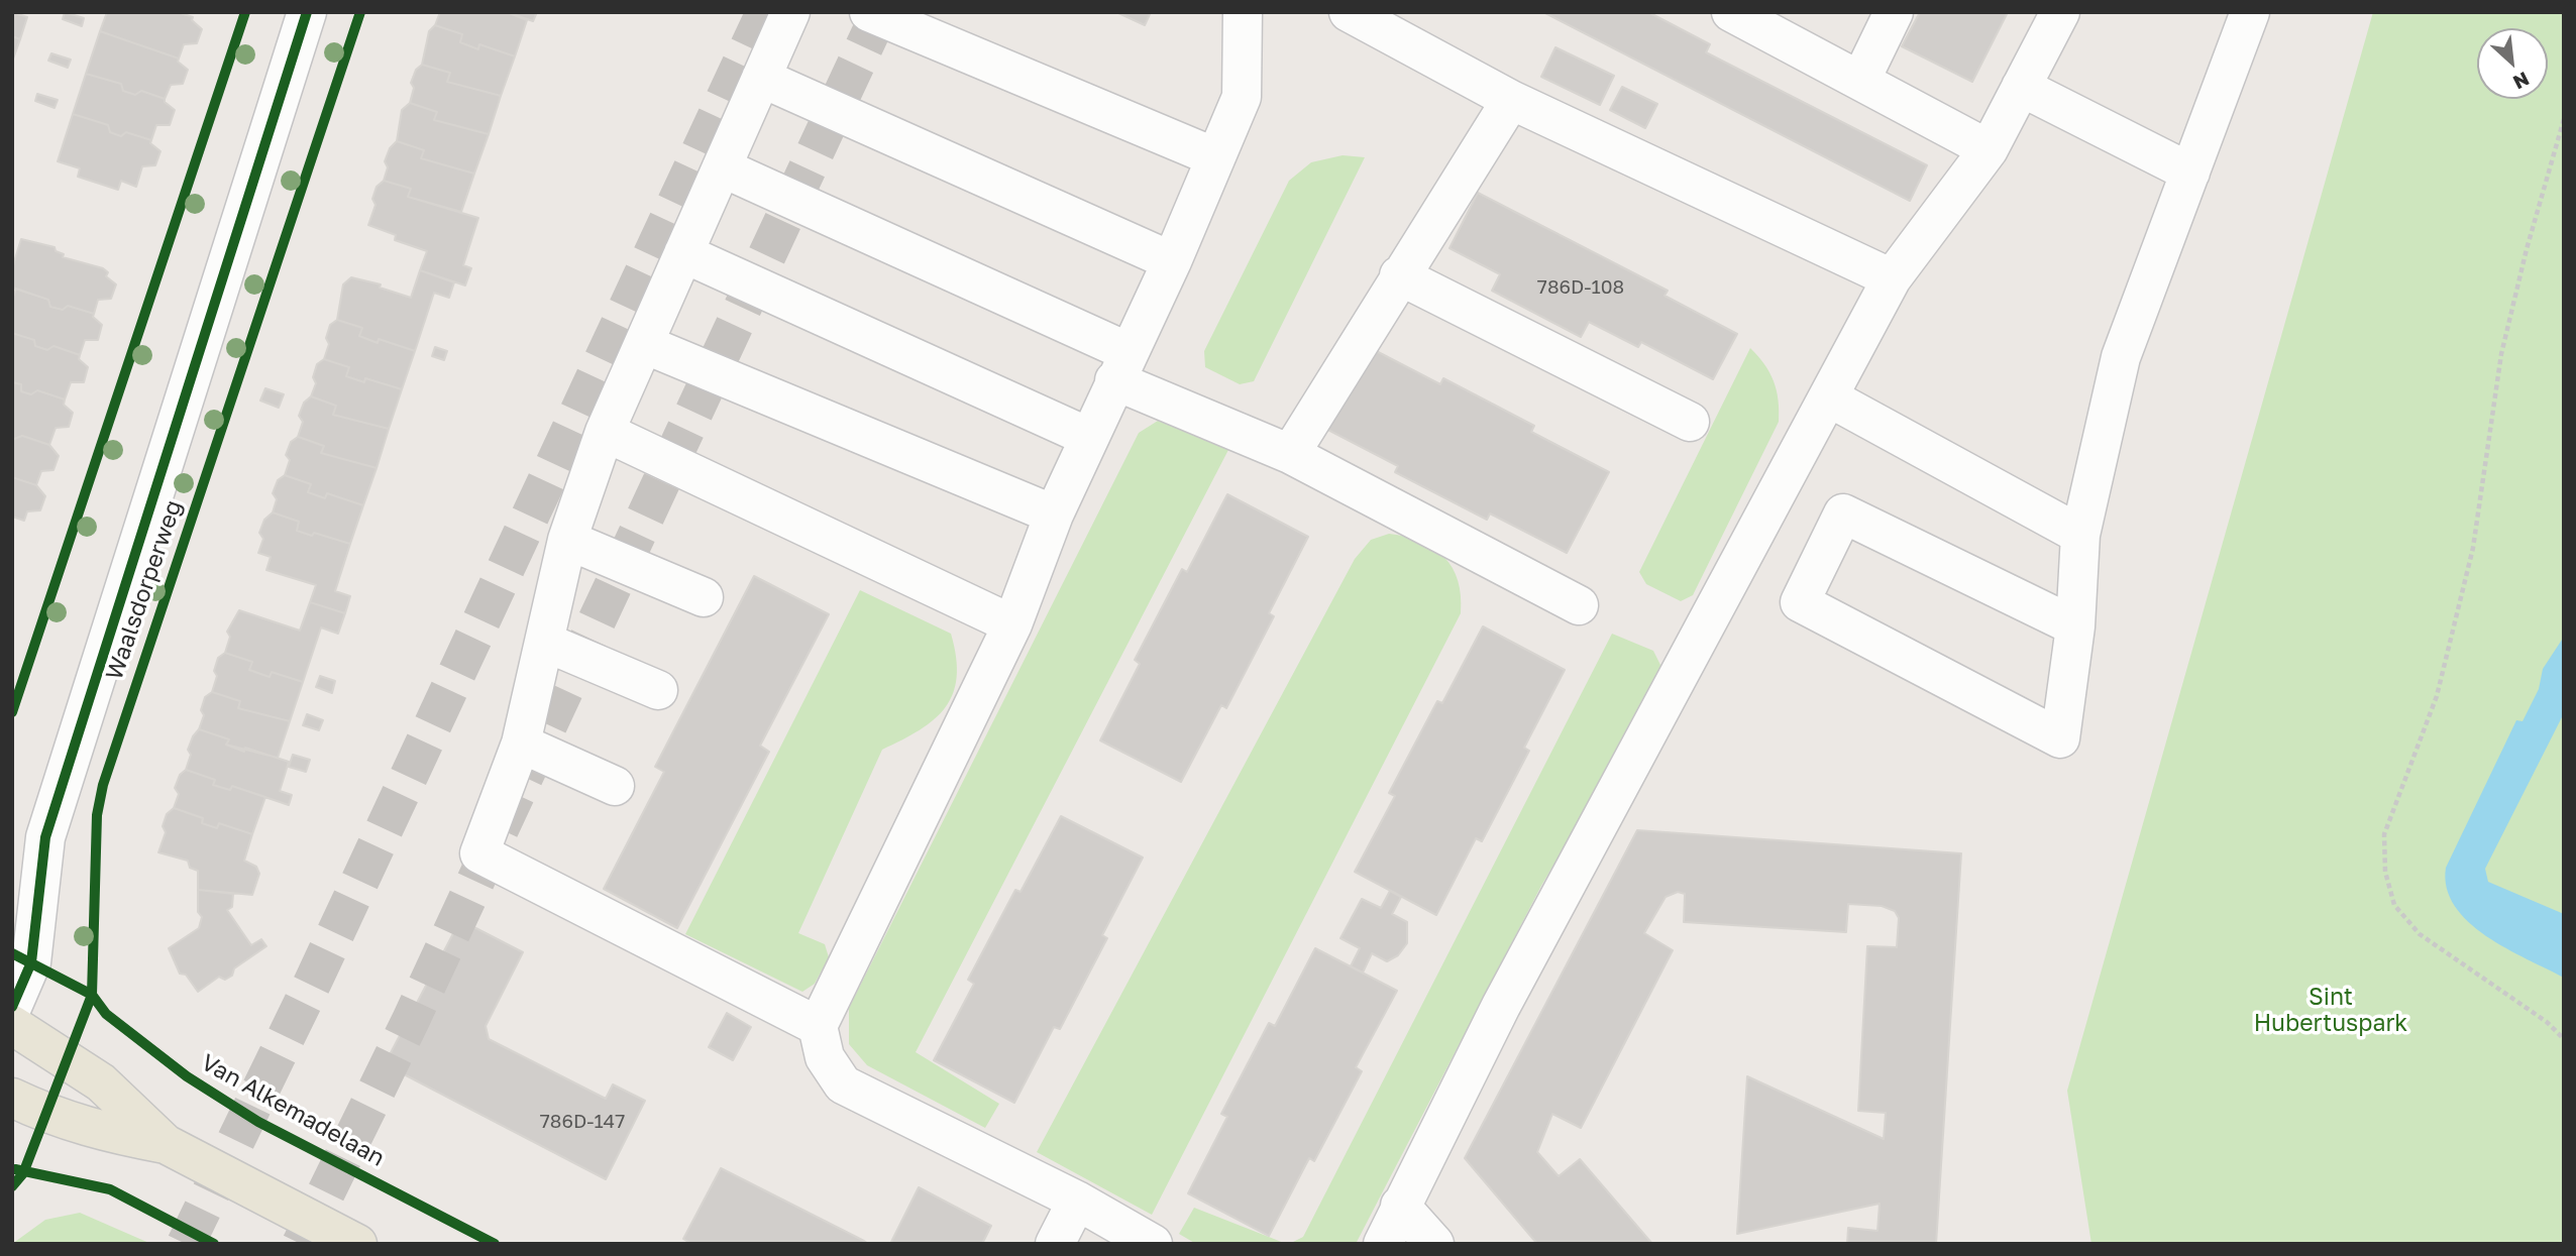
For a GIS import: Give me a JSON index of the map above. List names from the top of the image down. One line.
{"streets":{"street":["Waalsdorperweg"],"cycle path":["Van Alkemadelaan"]},"parks":["Sint Hubertuspark"],"house_numbers":["786D-108","786D-147"],"north":"bottom right"}
